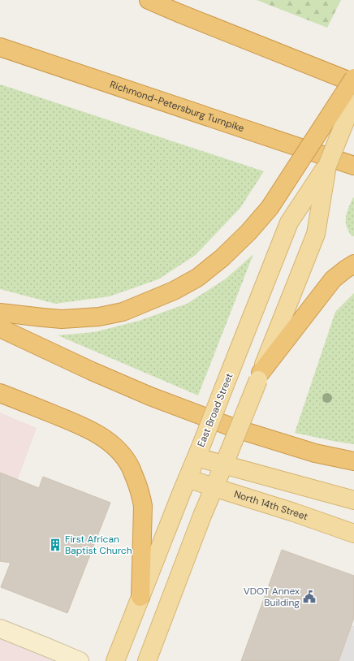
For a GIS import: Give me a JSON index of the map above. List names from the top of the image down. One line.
{"streets":{"highway":["Richmond-Petersburg Turnpike"],"main road":["East Broad Street","North 14th Street"]},"crossings":[["East Broad Street","North 14th Street"]],"places":{"building":["First African Baptist Church"],"public building":["VDOT Annex Building"]}}
